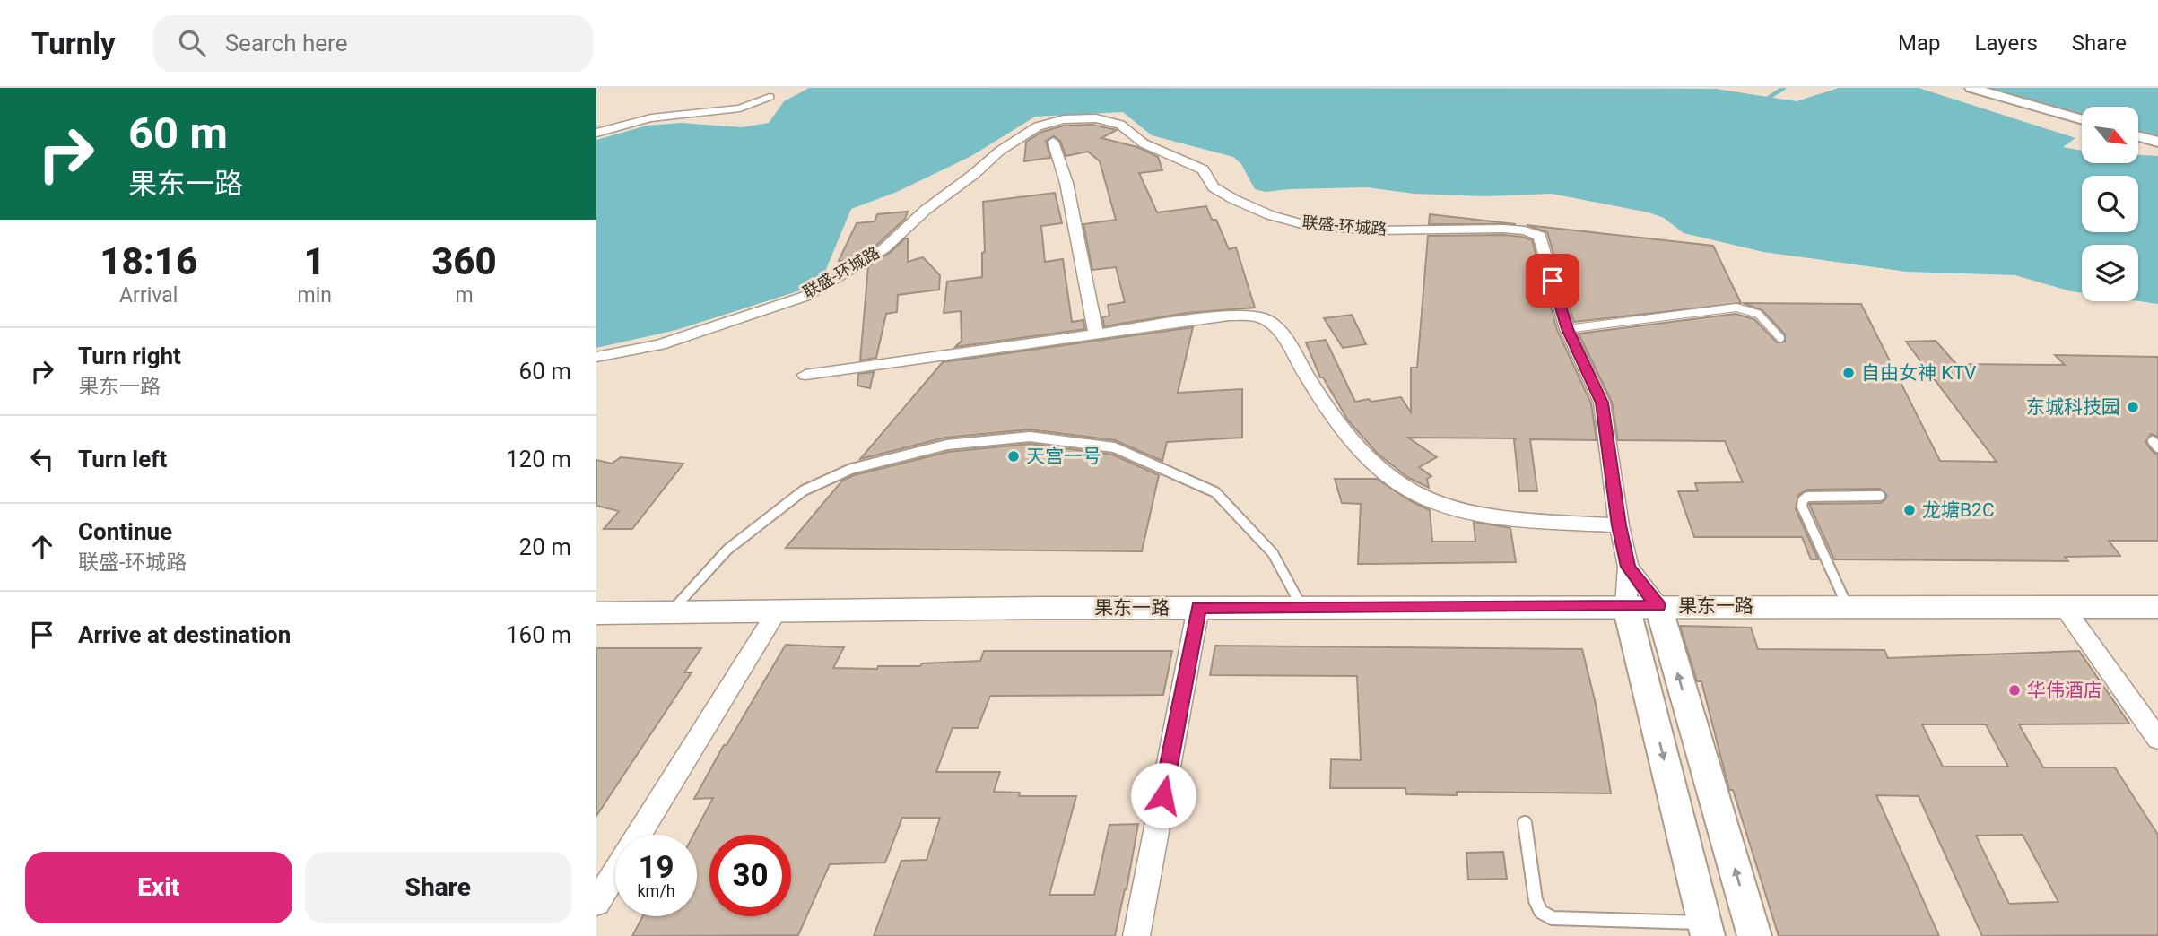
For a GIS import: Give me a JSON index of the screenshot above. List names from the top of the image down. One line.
{"streets":{"main road":["果东一路"],"street":["联盛-环城路"]},"places":["自由女神 KTV","东城科技园","天宫一号","龙塘B2C","华伟酒店"],"north":"bottom right","page":{"header":"Turnly","search":"Search here","nav":["Map","Layers","Share"],"turn":["60 m","果东一路"],"eta":["18:16","Arrival","1","min","360","m"],"list":[{"name":"Turn right","note":"果东一路","value":"60 m"},{"name":"Turn left","value":"120 m"},{"name":"Continue","note":"联盛-环城路","value":"20 m"},{"name":"Arrive at destination","value":"160 m"}],"speed":"19 km/h","limit":"30","buttons":["Exit","Share"]}}
